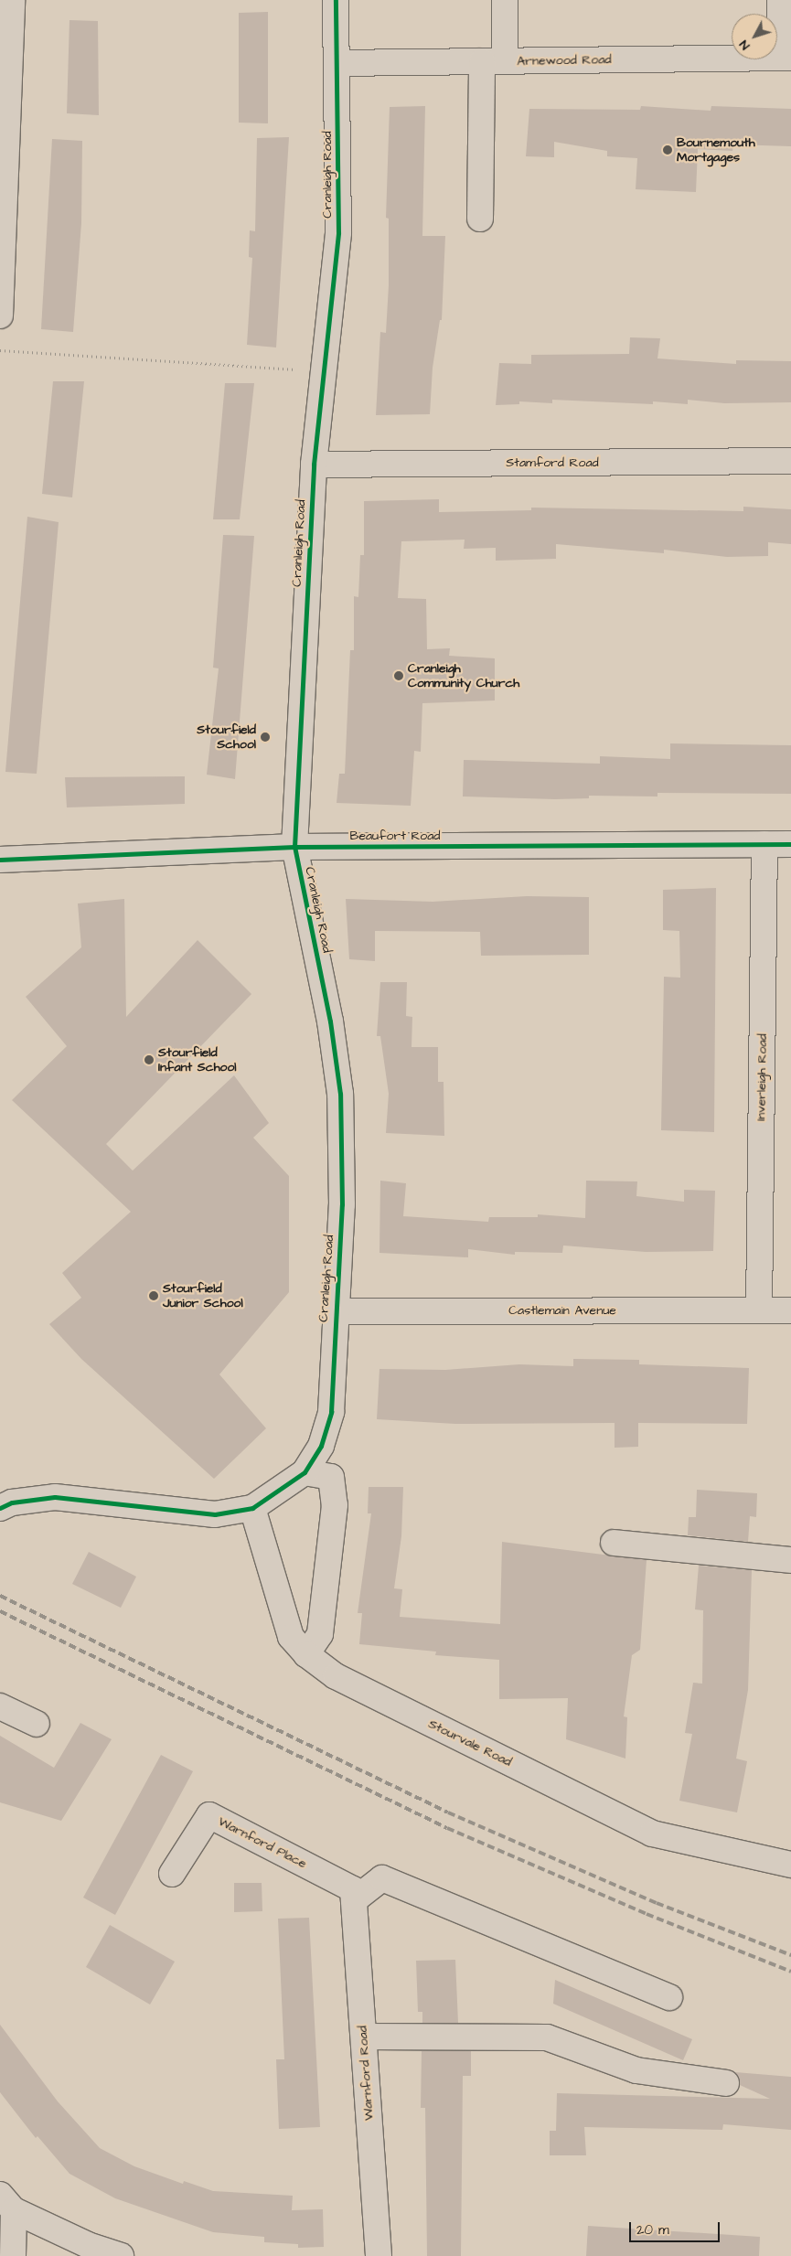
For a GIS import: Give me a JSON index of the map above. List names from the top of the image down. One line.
{"streets":{"street":["Arnewood Road","Cranleigh Road","Stamford Road","Beaufort Road","Inverleigh Road","Castlemain Avenue","Stourvale Road","Warnford Place","Warnford Road"]},"crossings":[["Arnewood Road","Cranleigh Road"],["Cranleigh Road","Stamford Road"],["Cranleigh Road","Beaufort Road"],["Cranleigh Road","Castlemain Avenue"],["Cranleigh Road","Stourvale Road"],["Beaufort Road","Inverleigh Road"],["Inverleigh Road","Castlemain Avenue"],["Warnford Place","Warnford Road"]],"places":["Bournemouth Mortgages","Cranleigh Community Church","Stourfield School","Stourfield Infant School","Stourfield Junior School"],"scale_bar":"20 m","north":"bottom left"}
